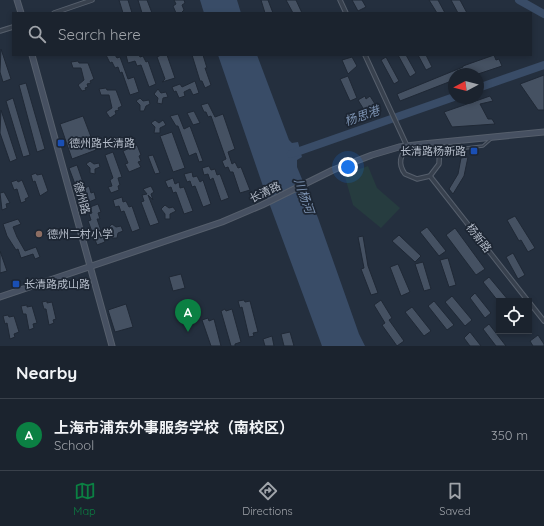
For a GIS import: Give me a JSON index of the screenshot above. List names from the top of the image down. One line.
{"streets":{"main road":["长清路","德州路"],"street":["杨新路"]},"crossings":[["长清路","德州路"],["长清路","杨新路"]],"water":["杨思港","川杨河"],"places":{"transit":["德州路长清路","长清路杨新路","长清路成山路"],"other":["德州二村小学"]},"north":"left","page":{"search":"Search here","pins":"A","heading":"Nearby","list":[{"mark":"A","name":"上海市浦东外事服务学校（南校区）","note":"School","value":"350 m"}],"nav":["Map","Directions","Saved"]}}
